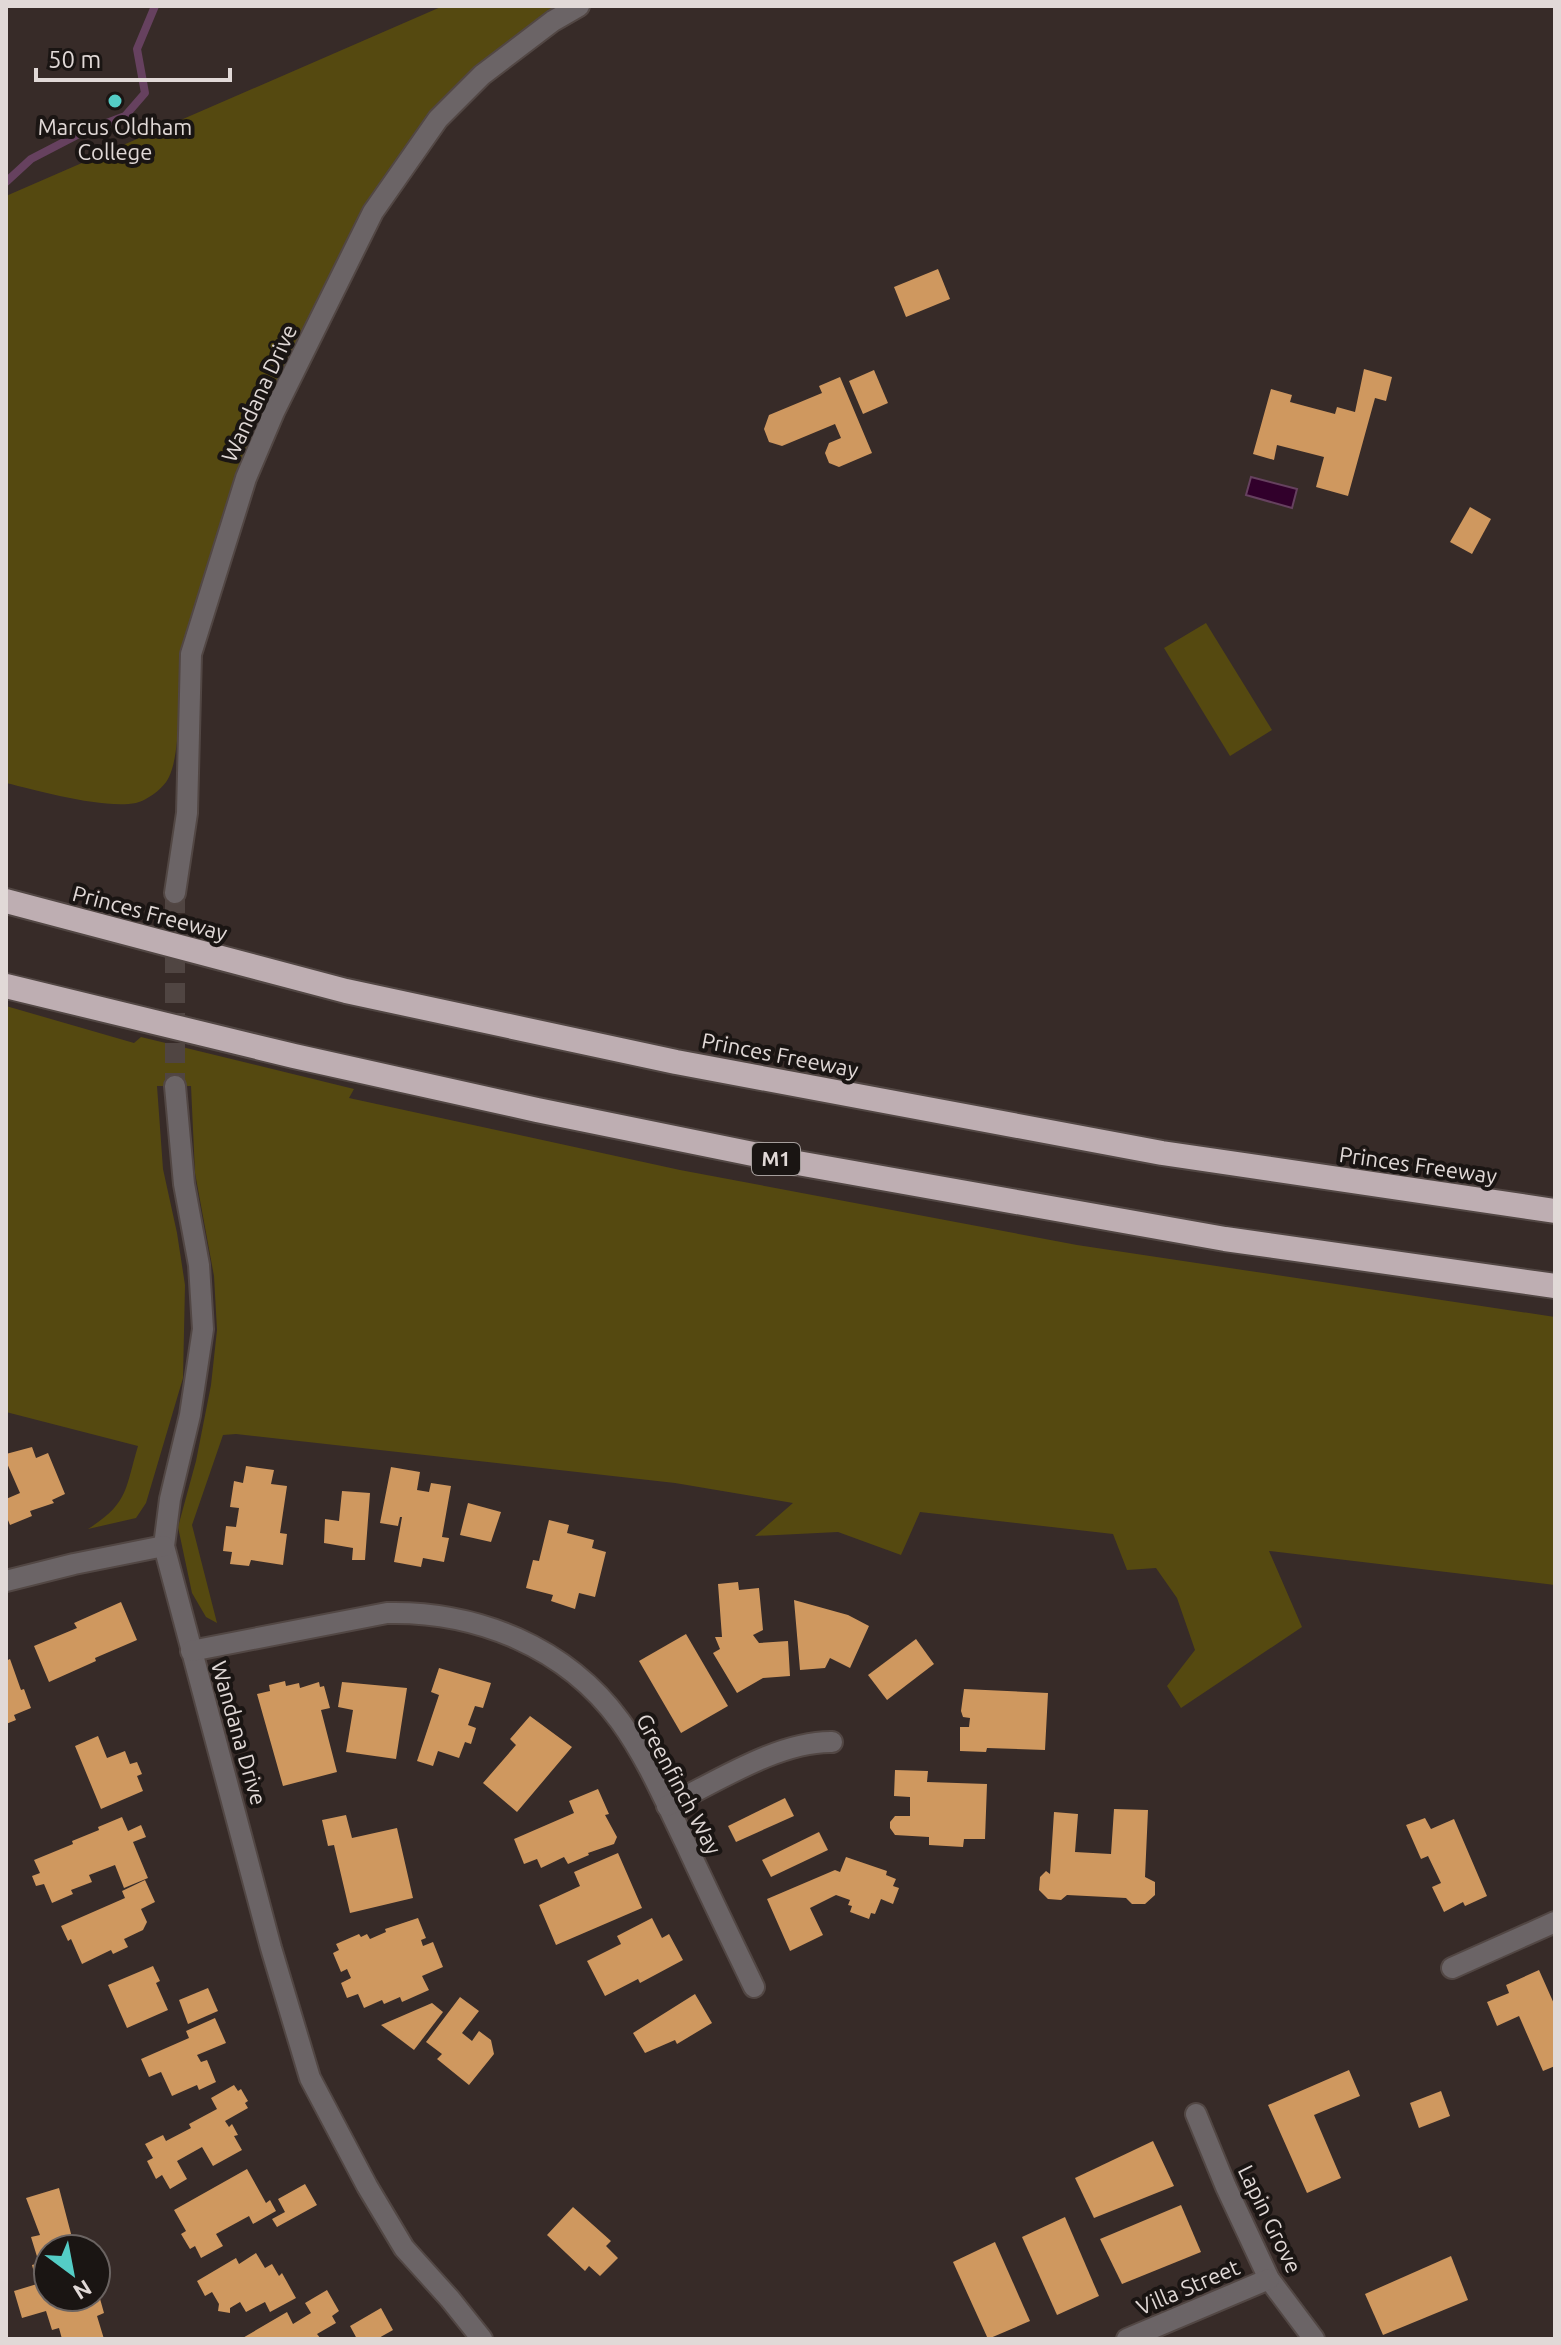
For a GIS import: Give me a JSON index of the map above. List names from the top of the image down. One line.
{"streets":{"highway":["Princes Freeway","M1"],"street":["Wandana Drive","Greenfinch Way","Lapin Grove","Villa Street"]},"crossings":[["Wandana Drive","Greenfinch Way"],["Lapin Grove","Villa Street"]],"places":["Marcus Oldham College"],"scale_bar":"50 m","north":"bottom right"}
